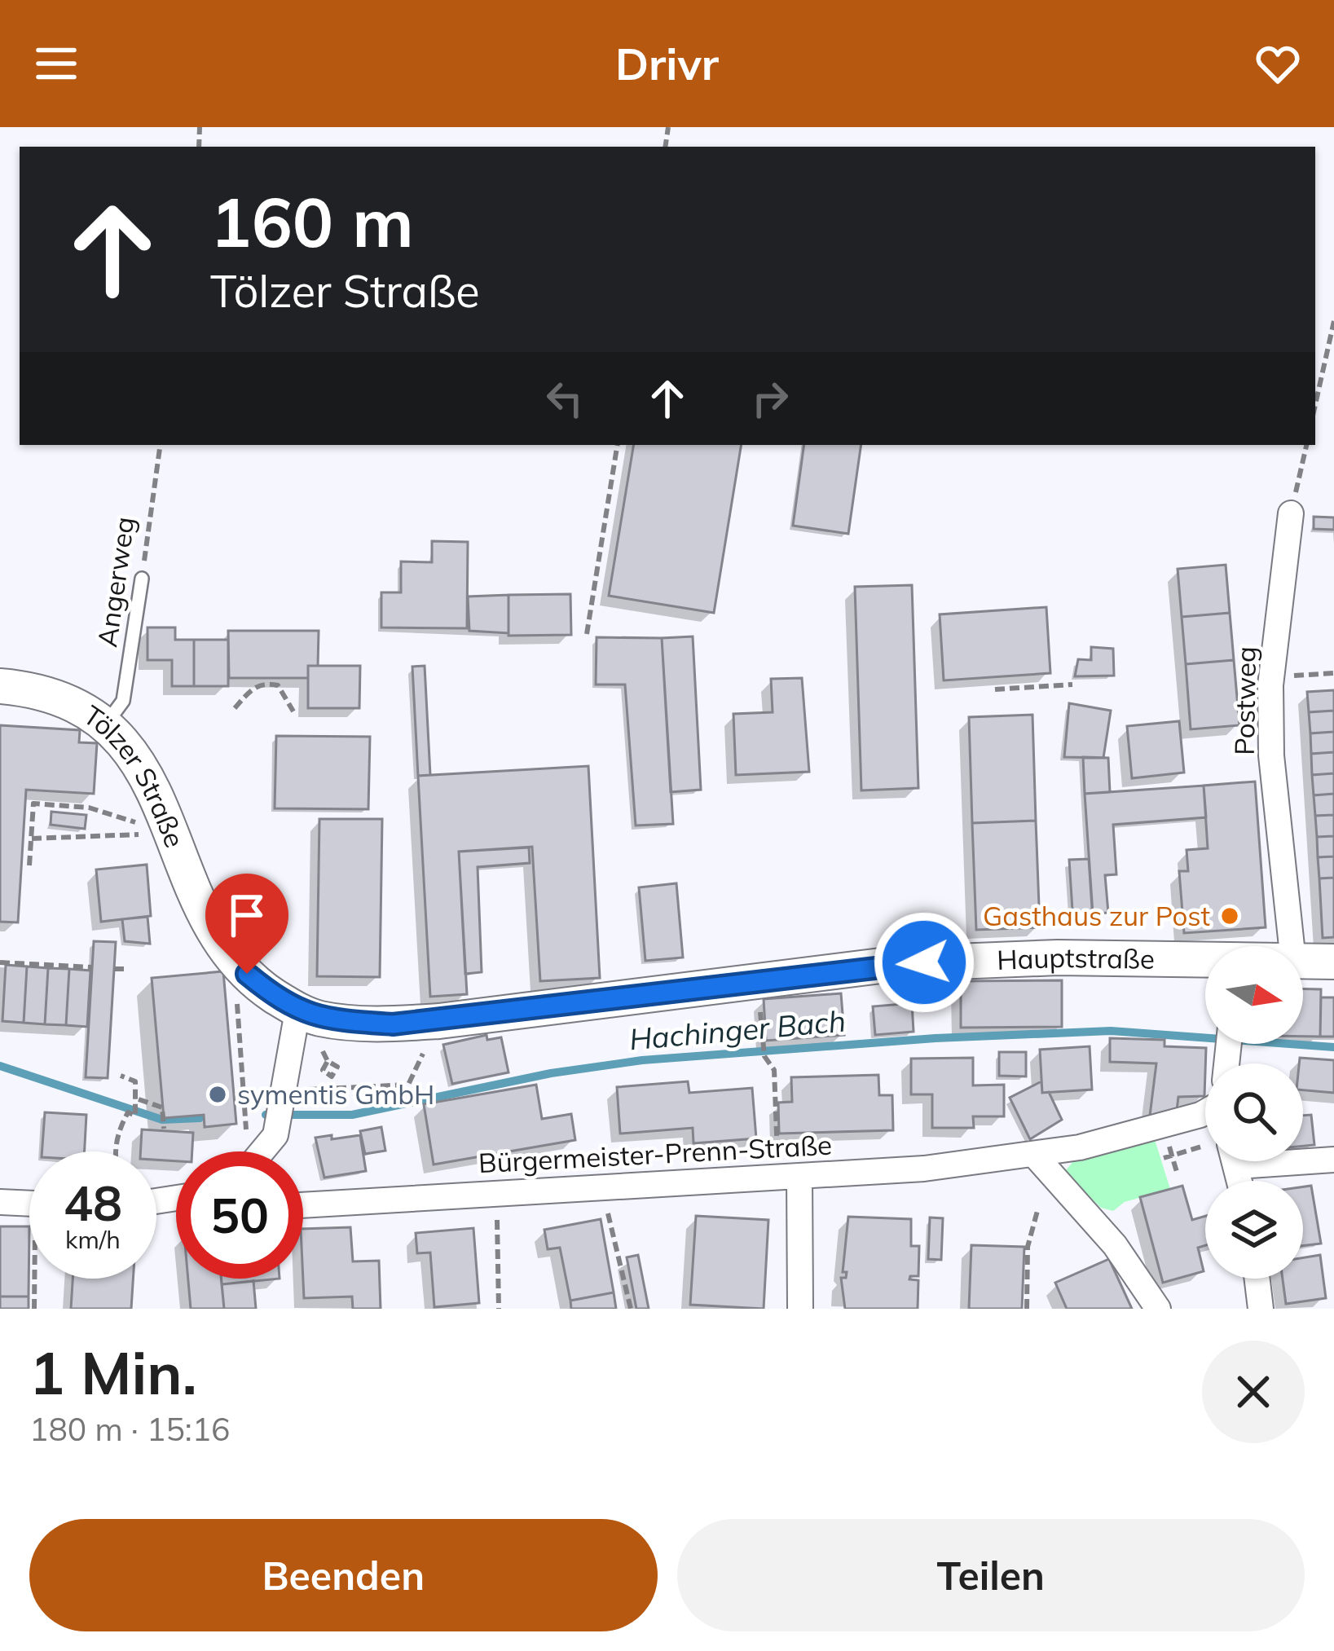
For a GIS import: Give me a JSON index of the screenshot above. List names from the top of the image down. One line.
{"streets":{"main road":["Tölzer Straße","Hauptstraße"],"street":["Postweg","Bürgermeister-Prenn-Straße"],"lane":["Angerweg"]},"crossings":[["Angerweg","Tölzer Straße"],["Tölzer Straße","Hauptstraße"]],"water":["Hachinger Bach"],"places":["Gasthaus zur Post","symentis GmbH"],"north":"right","page":{"header":"Drivr","turn":["160 m","Tölzer Straße"],"speed":"48 km/h","limit":"50","heading":["1 Min.","180 m · 15:16"],"buttons":["Beenden","Teilen"]}}
